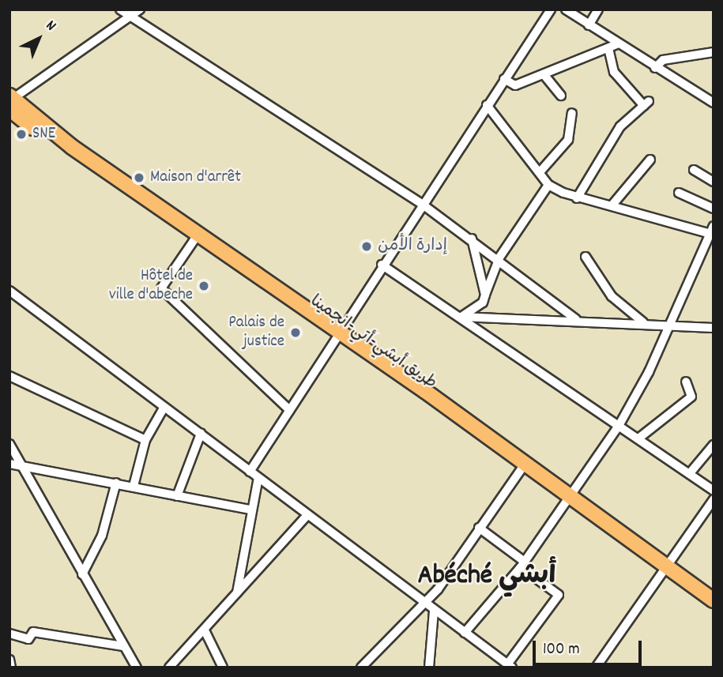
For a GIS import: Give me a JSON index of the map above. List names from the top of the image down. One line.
{"districts":["Abéché أبشي"],"places":["SNE","Maison d'arrêt","إدارة الأمن","Hôtel de ville d'abeche","Palais de justice"],"scale_bar":"100 m","north":"top right"}
